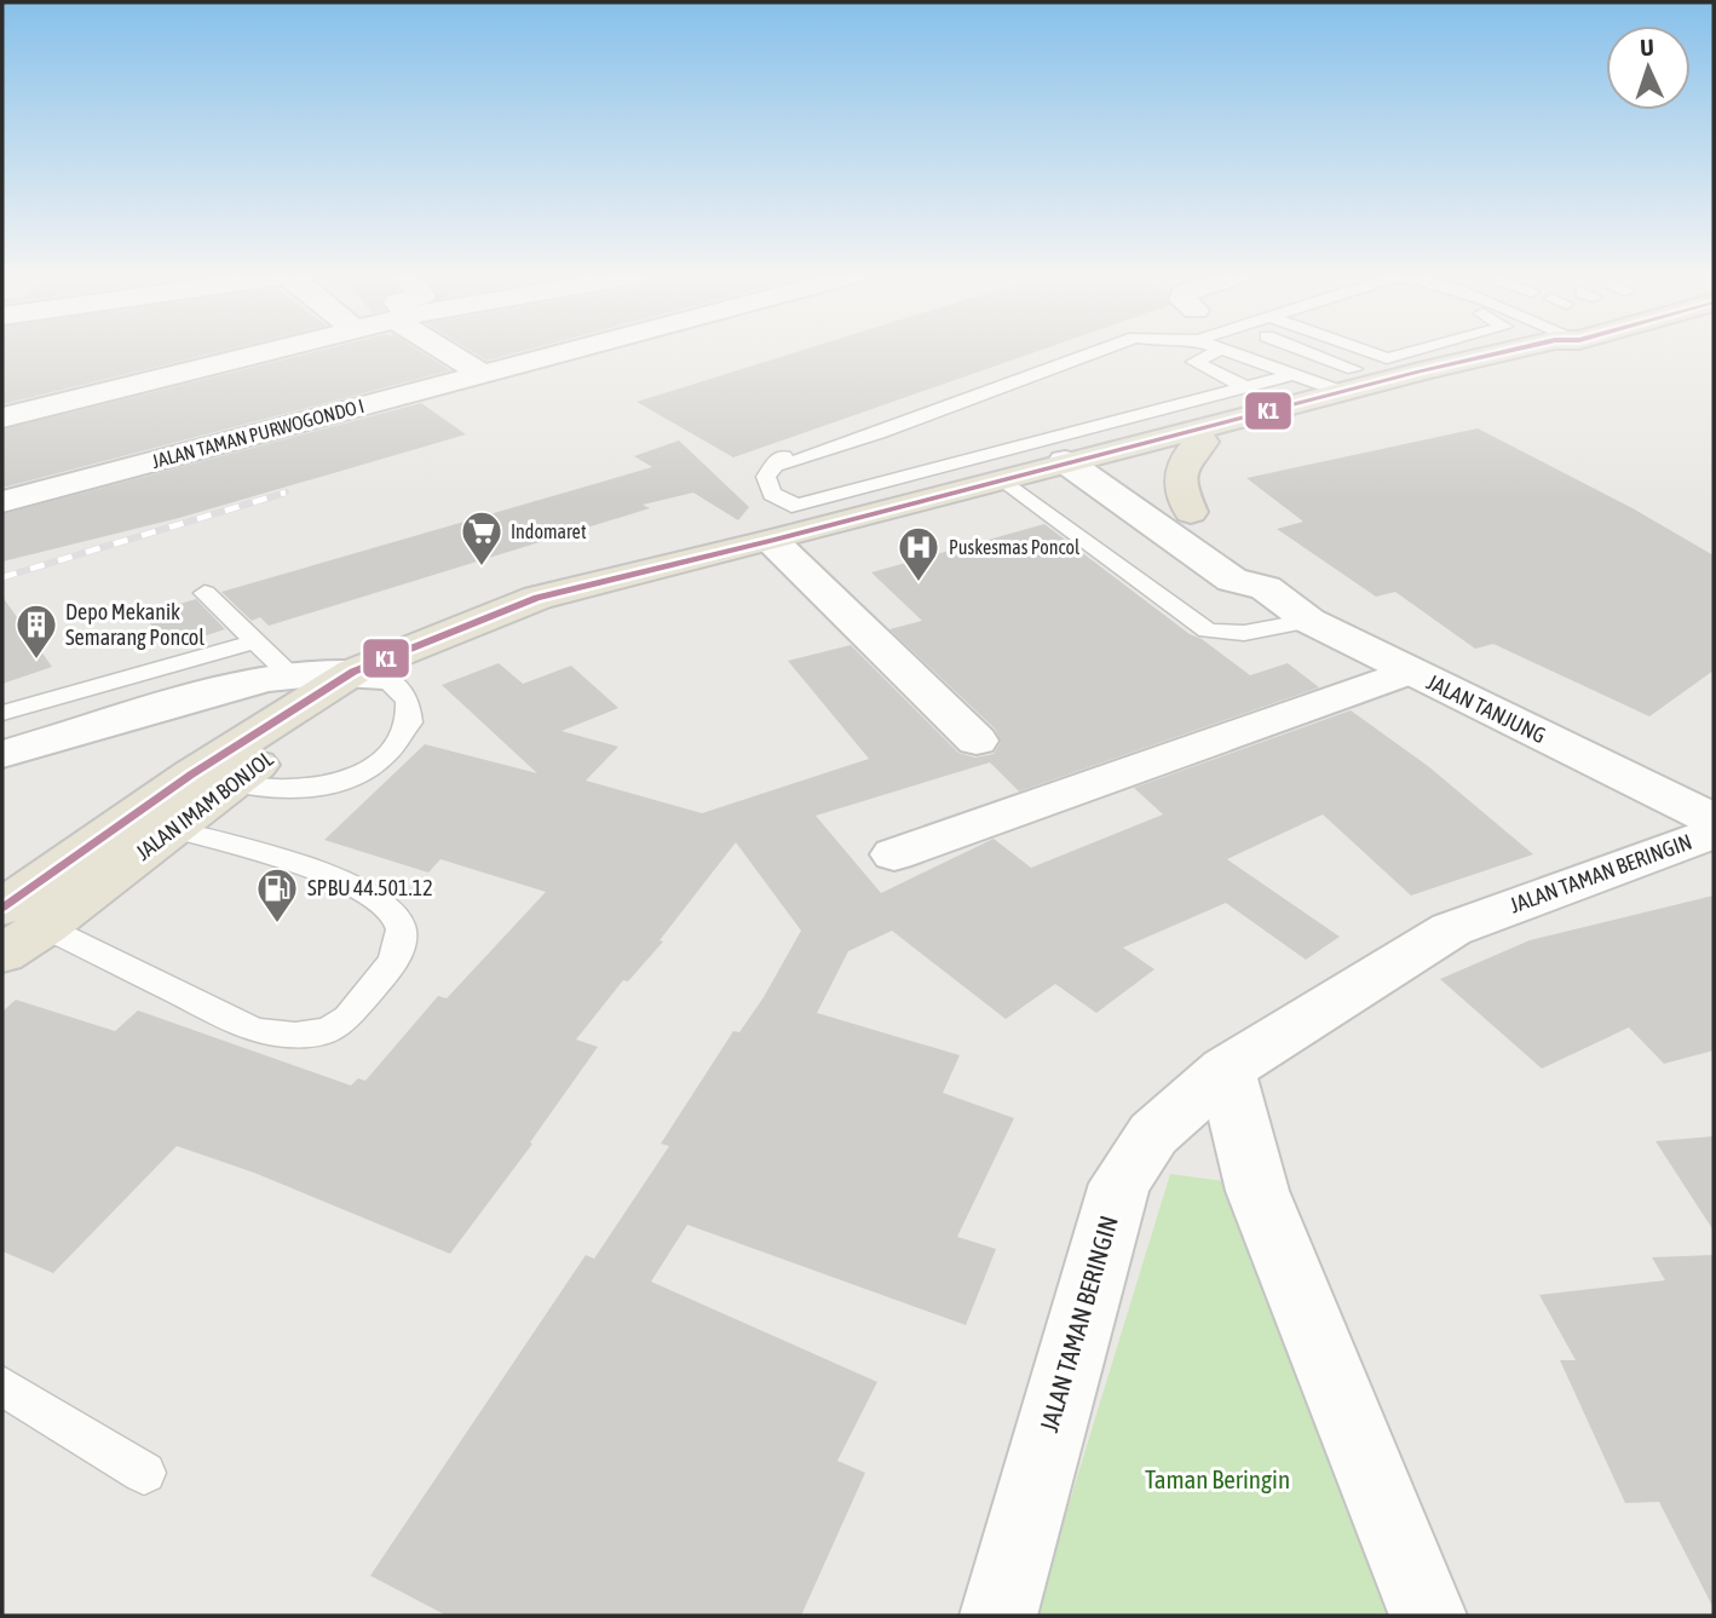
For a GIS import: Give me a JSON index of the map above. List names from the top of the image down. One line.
{"streets":{"main road":["JALAN IMAM BONJOL"],"street":["JALAN TAMAN PURWOGONDO I","JALAN TANJUNG","JALAN TAMAN BERINGIN"]},"crossings":[["JALAN TANJUNG","JALAN IMAM BONJOL"]],"parks":["Taman Beringin"],"places":{"supermarket":["Indomaret"],"hospital":["Puskesmas Poncol"],"building":["Depo Mekanik Semarang Poncol"],"fuel station":["SPBU 44.501.12"]},"lines":["transit line K1"],"north":"top"}
